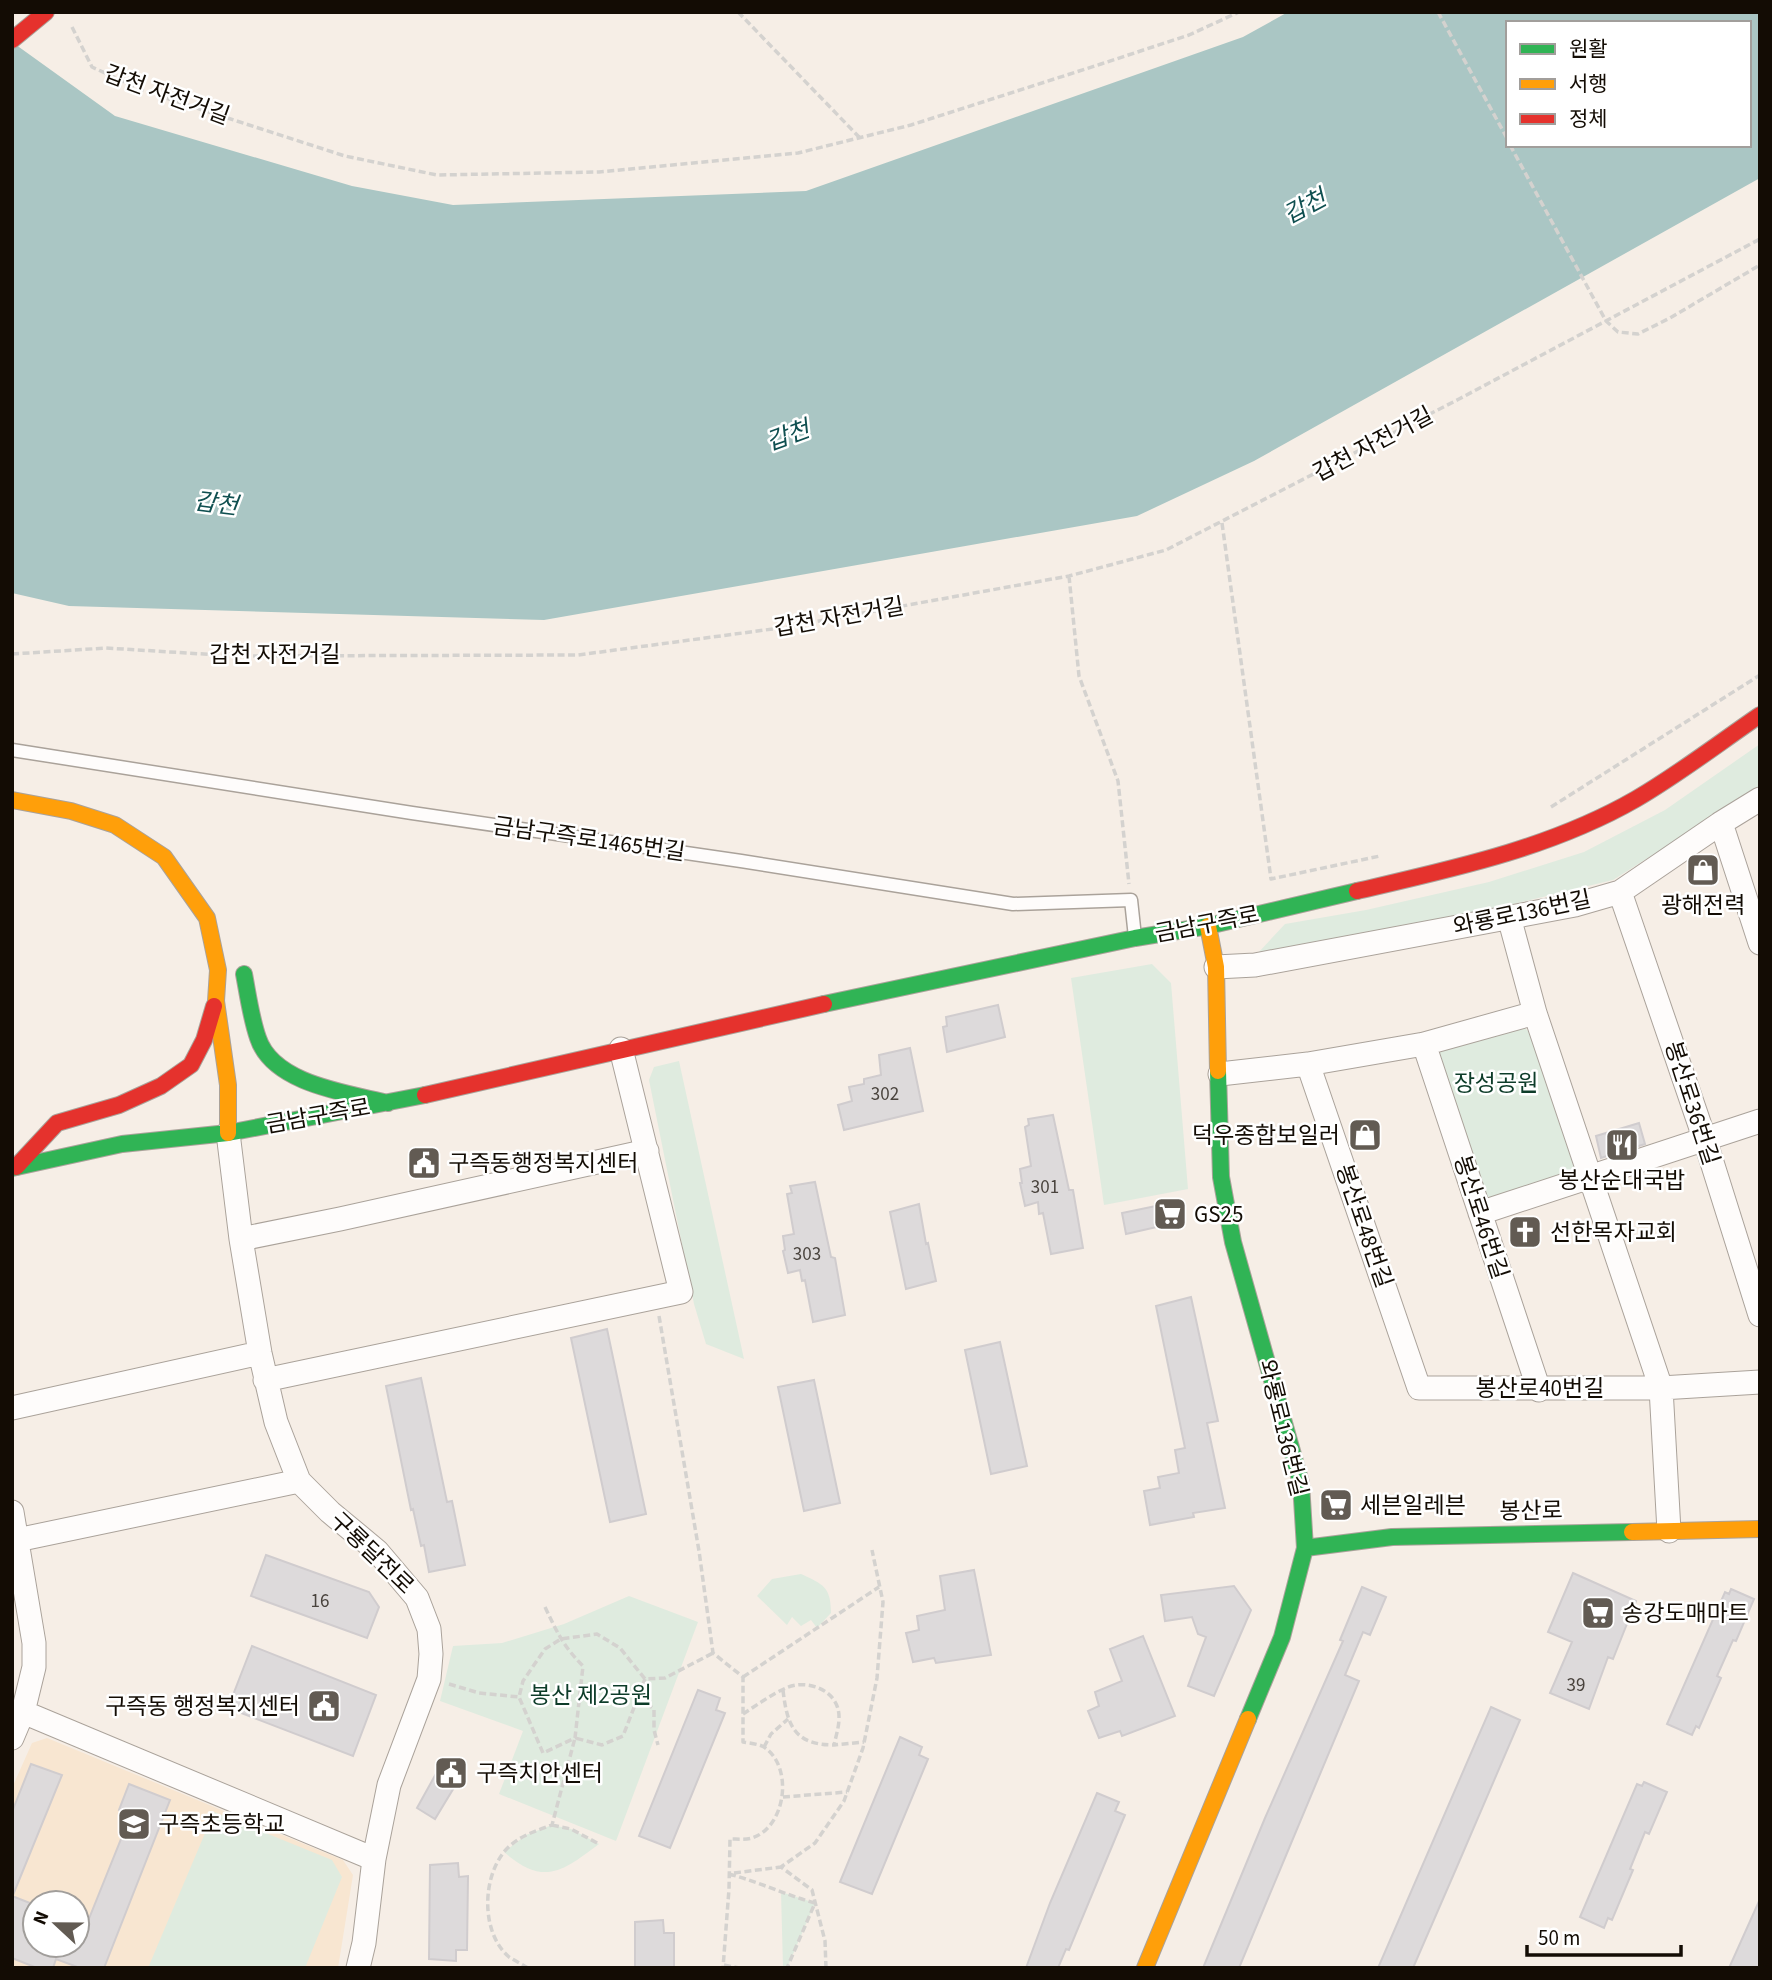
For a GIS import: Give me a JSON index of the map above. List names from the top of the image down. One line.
{"streets":{"main road":["와룡로136번길","금남구즉로","봉산로"],"street":["봉산로36번길","봉산로46번길","봉산로48번길","봉산로40번길","구룡달전로"],"lane":["금남구즉로1465번길"],"path":["갑천 자전거길"]},"crossings":[["와룡로136번길","금남구즉로"],["와룡로136번길","봉산로36번길"],["와룡로136번길","봉산로"],["금남구즉로","구룡달전로"],["봉산로46번길","봉산로40번길"],["봉산로48번길","봉산로40번길"]],"water":["갑천"],"parks":["장성공원","봉산 제2공원"],"places":{"shop":["광해전력","덕우종합보일러"],"restaurant":["봉산순대국밥"],"public building":["구즉동행정복지센터","구즉동 행정복지센터","구즉치안센터"],"supermarket":["GS25","세븐일레븐","송강도매마트"],"church":["선한목자교회"],"school or university":["구즉초등학교"]},"house_numbers":["302","301","303","16","39"],"legend":["원활","서행","정체"],"scale_bar":"50 m","north":"left"}
